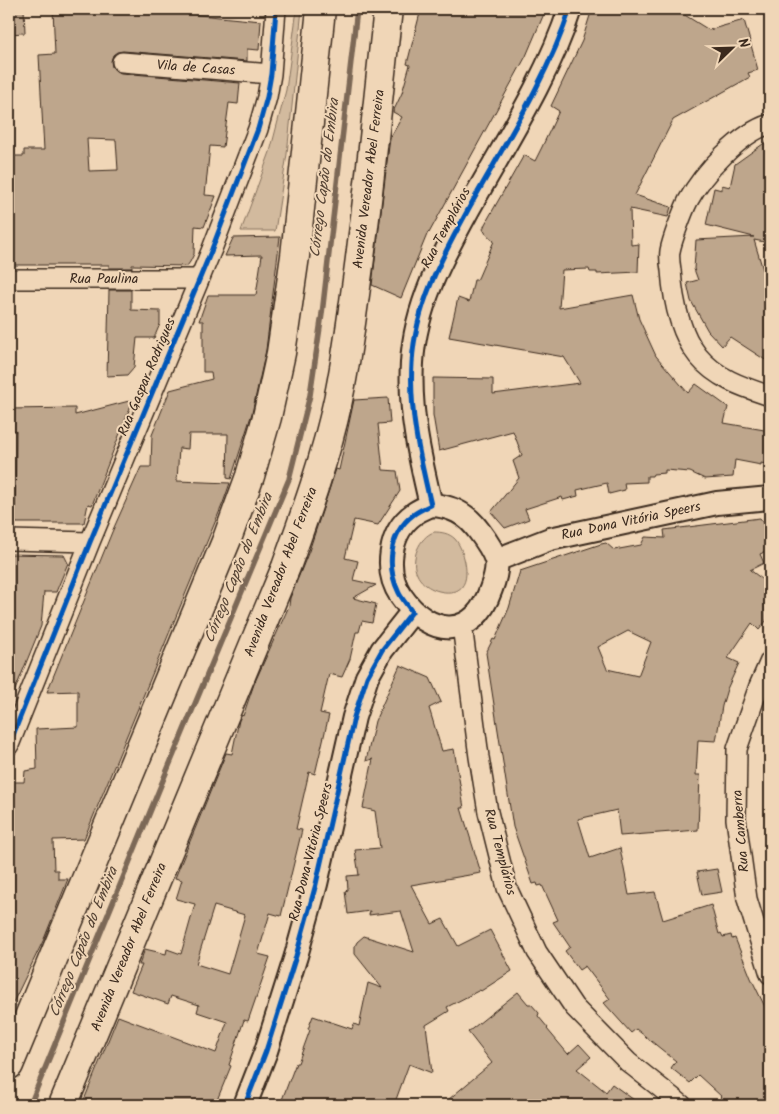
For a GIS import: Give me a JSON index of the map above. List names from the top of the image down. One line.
{"streets":{"main road":["Avenida Vereador Abel Ferreira"],"street":["Vila de Casas","Rua Templários","Rua Paulina","Rua Gaspar Rodrigues","Rua Dona Vitória Speers","Rua Camberra"]},"crossings":[["Vila de Casas","Rua Gaspar Rodrigues"],["Rua Templários","Rua Dona Vitória Speers"],["Rua Paulina","Rua Gaspar Rodrigues"]],"water":["Córrego Capão do Embira"],"north":"top right"}
